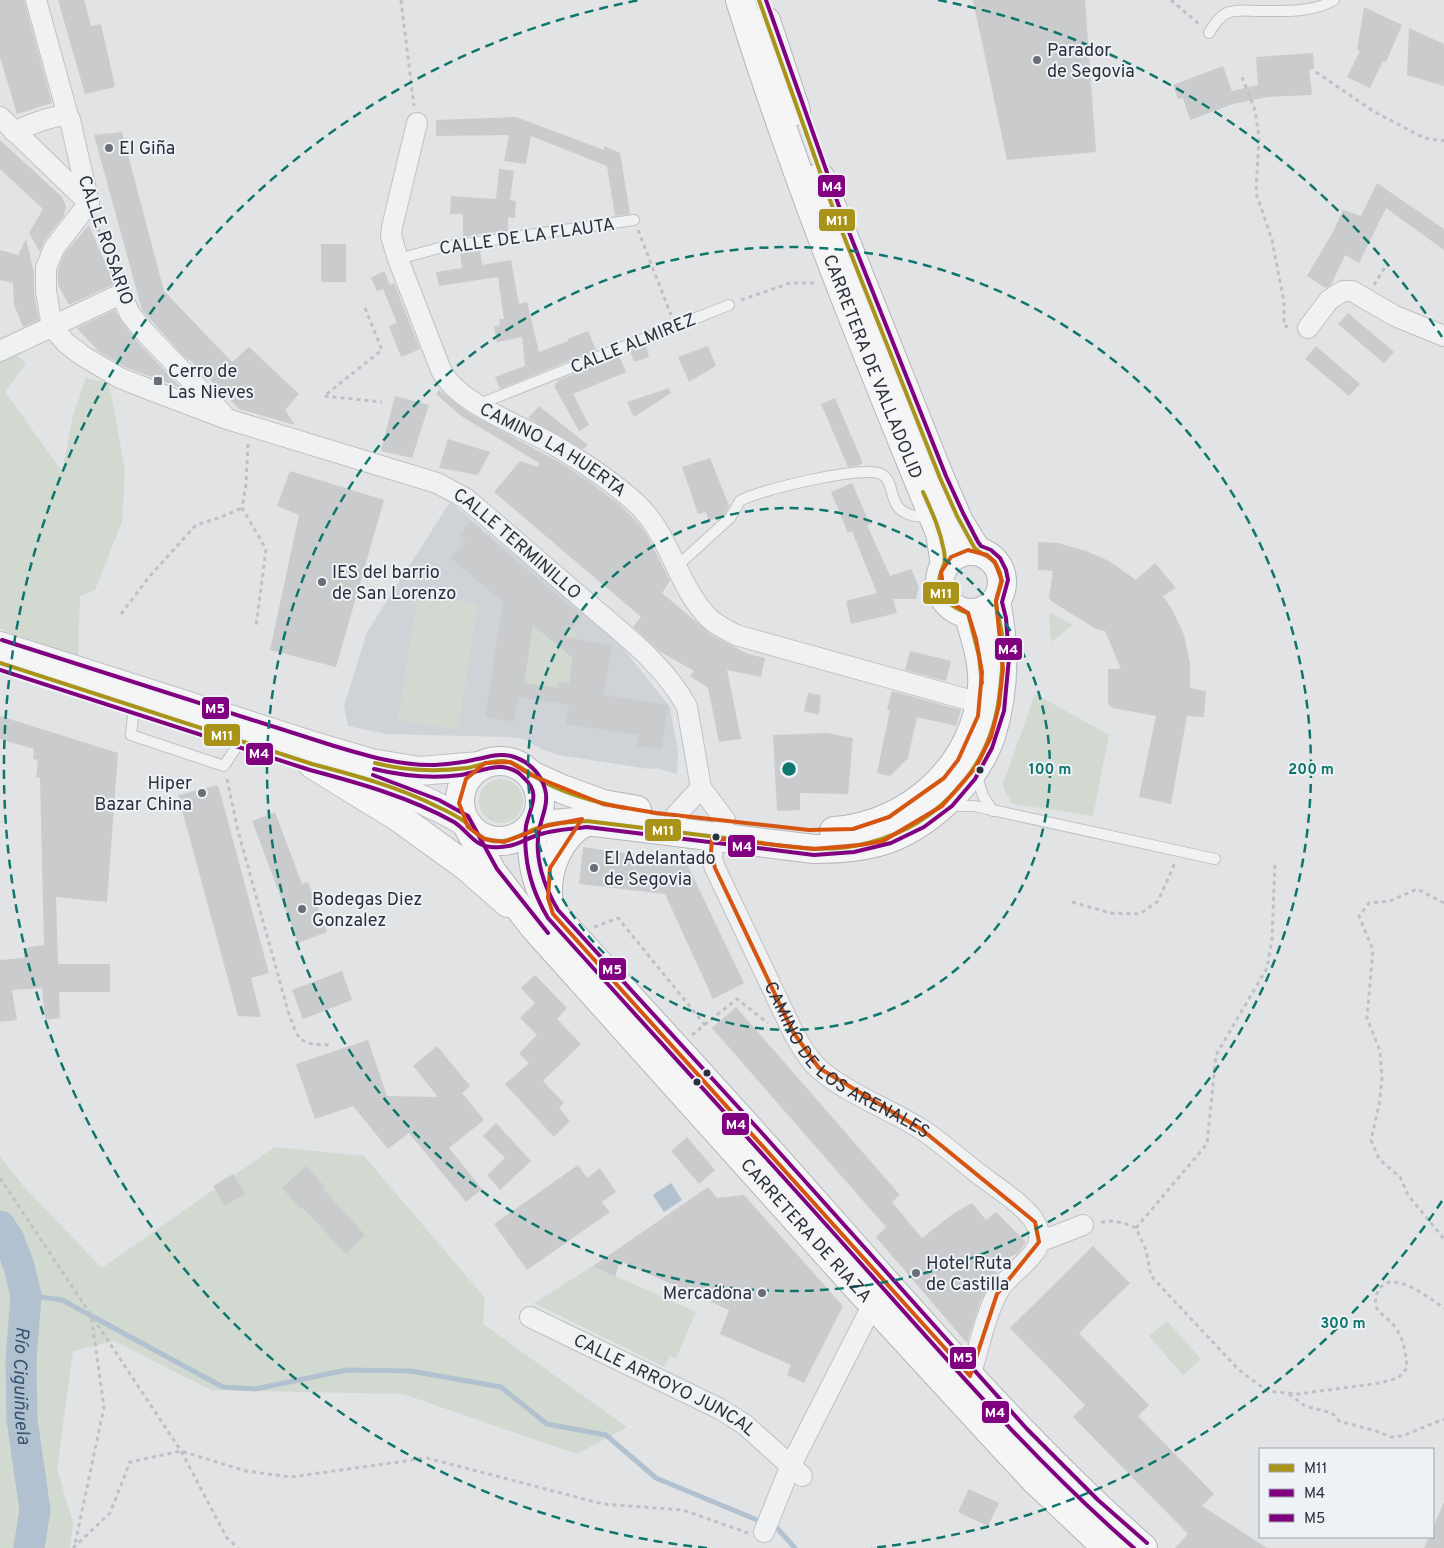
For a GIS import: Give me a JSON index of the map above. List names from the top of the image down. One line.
{"streets":{"main road":["CARRETERA DE VALLADOLID","CARRETERA DE RIAZA"],"street":["CALLE ROSARIO","CAMINO LA HUERTA","CALLE TERMINILLO","CAMINO DE LOS ARENALES","CALLE ARROYO JUNCAL"],"lane":["CALLE DE LA FLAUTA","CALLE ALMIREZ"]},"crossings":[["CALLE DE LA FLAUTA","CALLE ALMIREZ"],["CALLE DE LA FLAUTA","CAMINO LA HUERTA"],["CALLE ROSARIO","CALLE TERMINILLO"],["CALLE ALMIREZ","CAMINO LA HUERTA"],["CALLE TERMINILLO","CAMINO DE LOS ARENALES"]],"water":["Río Ciguiñuela"],"places":{"other":["Parador de Segovia","El Giña","IES del barrio de San Lorenzo","Hiper Bazar China","El Adelantado de Segovia","Bodegas Diez Gonzalez","Hotel Ruta de Castilla","Mercadona"],"transit":["Cerro de Las Nieves"]},"lines":["transit line M11","transit line M4","transit line M5"],"legend":["M11","M4","M5"],"rings":["100 m","200 m","300 m"]}
